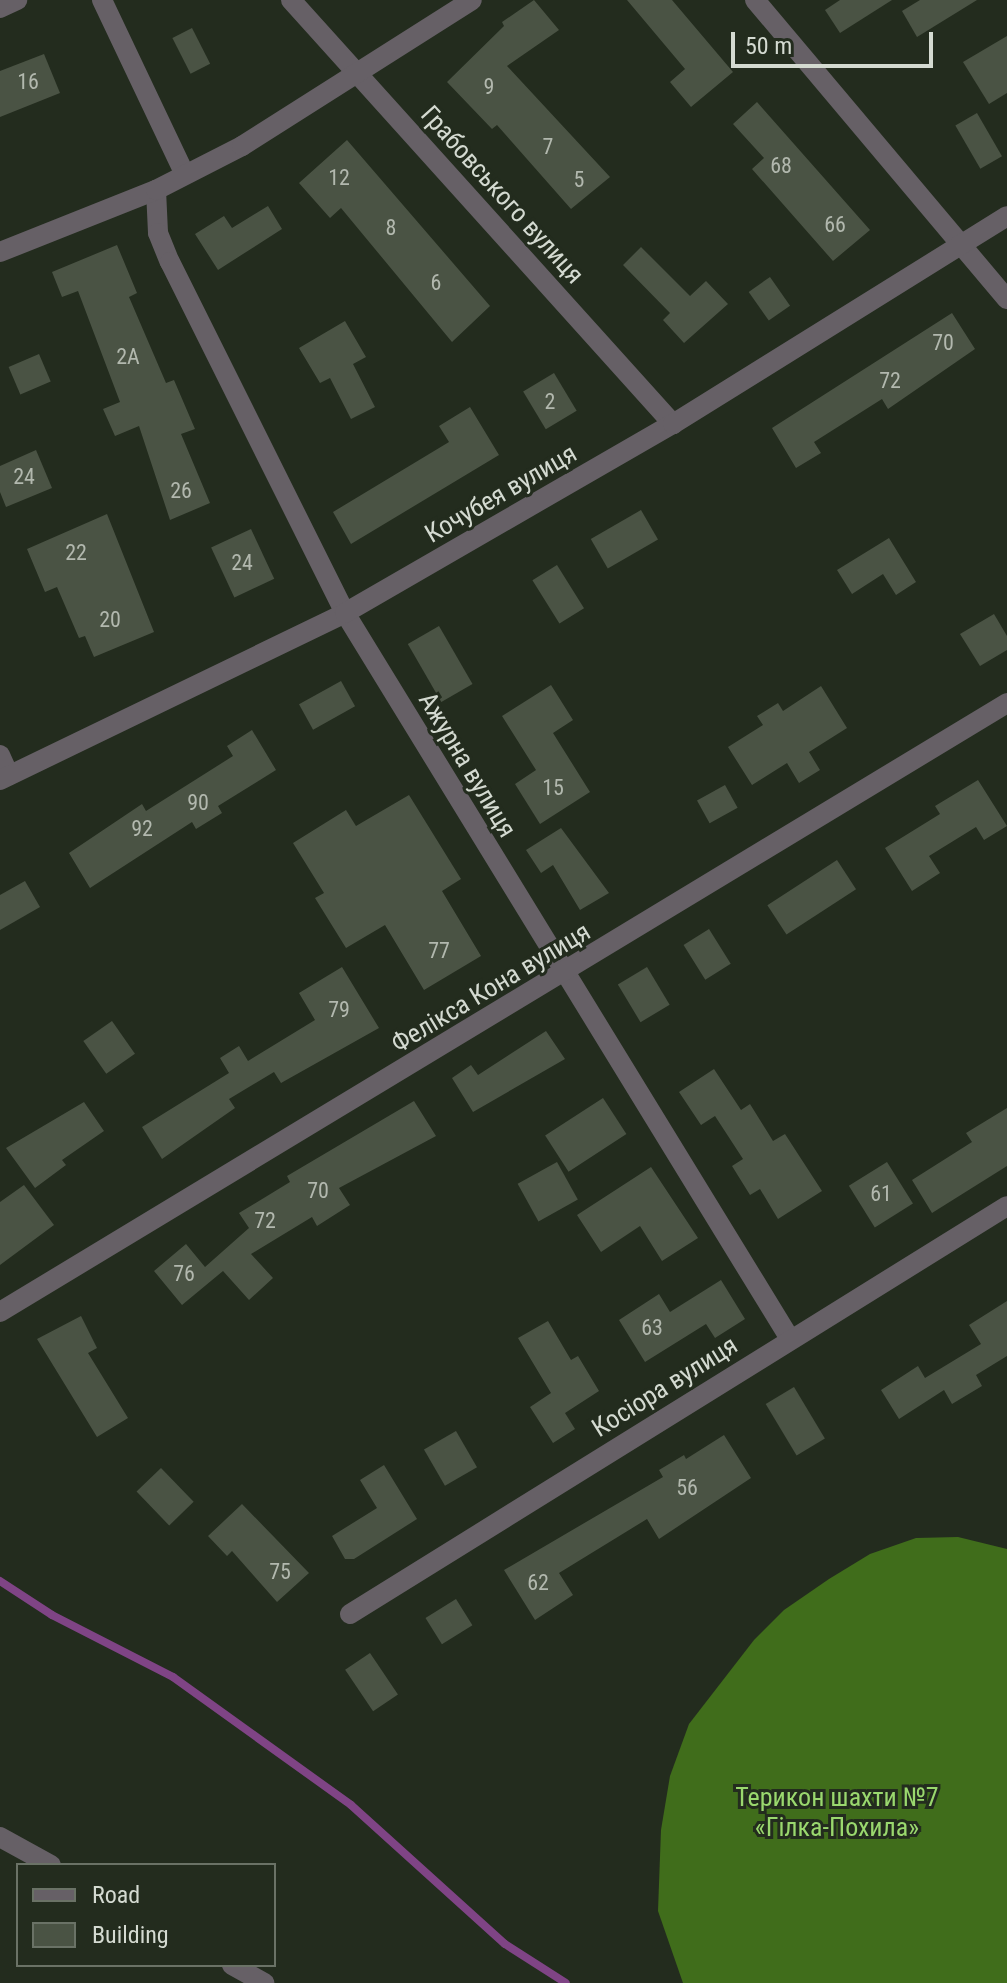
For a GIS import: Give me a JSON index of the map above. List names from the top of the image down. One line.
{"streets":{"street":["Грабовського вулиця","Кочубея вулиця","Ажурна вулиця","Фелікса Кона вулиця","Косіора вулиця"]},"crossings":[["Грабовського вулиця","Кочубея вулиця"],["Кочубея вулиця","Ажурна вулиця"],["Ажурна вулиця","Фелікса Кона вулиця"],["Ажурна вулиця","Косіора вулиця"]],"parks":["Терикон шахти №7 «Гілка-Похила»"],"house_numbers":["16","9","7","68","12","5","66","8","6","70","2А","72","2","24","26","22","24","20","15","90","92","77","79","70","61","72","76","63","56","75","62"],"legend":["Road","Building"],"scale_bar":"50 m"}
